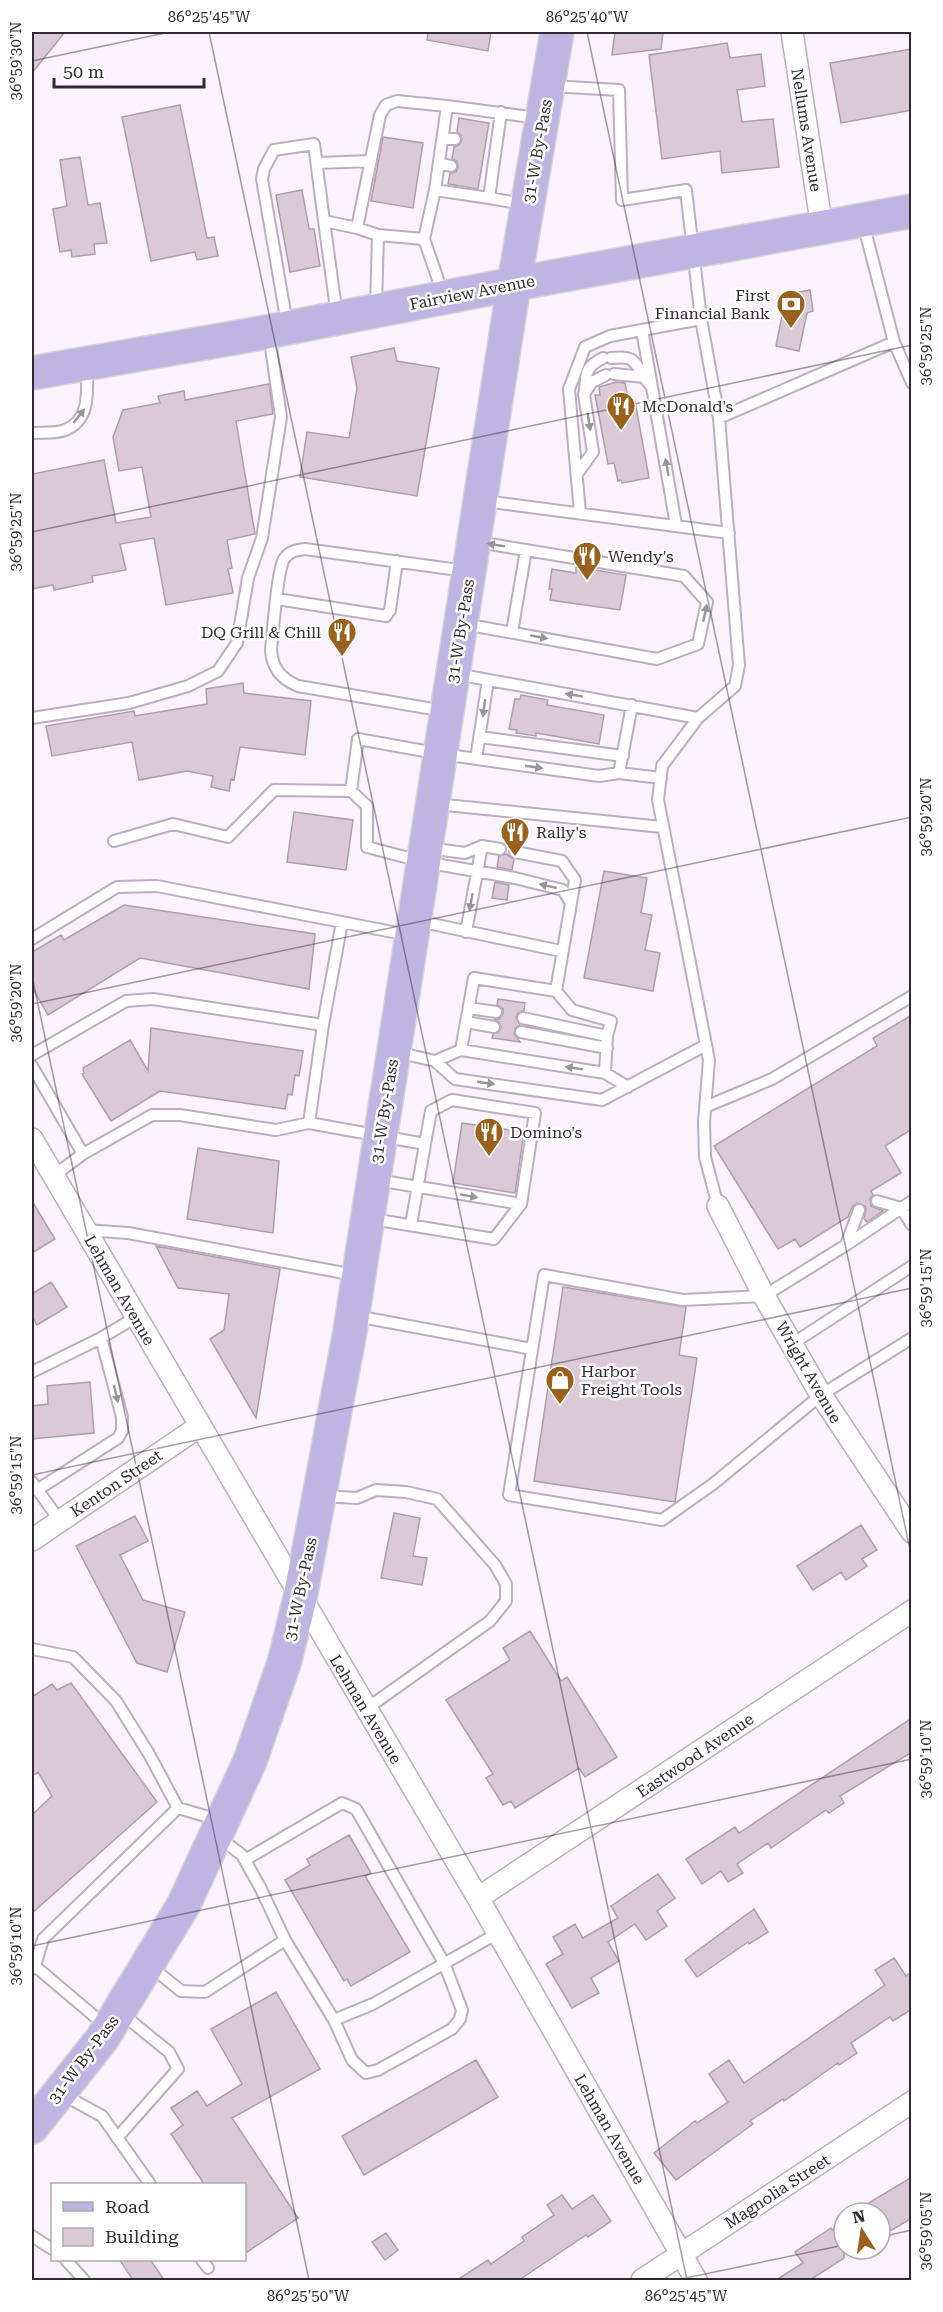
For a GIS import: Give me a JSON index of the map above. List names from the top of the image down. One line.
{"streets":{"main road":["31-W By-Pass","Fairview Avenue"],"street":["Nellums Avenue","Lehman Avenue","Wright Avenue","Kenton Street","Eastwood Avenue","Magnolia Street"]},"crossings":[["Nellums Avenue","Fairview Avenue"],["31-W By-Pass","Fairview Avenue"],["31-W By-Pass","Lehman Avenue"],["Lehman Avenue","Kenton Street"],["Lehman Avenue","Eastwood Avenue"],["Lehman Avenue","Magnolia Street"]],"places":{"bank":["First Financial Bank"],"restaurant":["McDonald's","Wendy's","DQ Grill & Chill","Rally's","Domino's"],"shop":["Harbor Freight Tools"]},"legend":["Road","Building"],"scale_bar":"50 m","north":"top","coordinates":["86°25'45\"W","86°25'40\"W","36°59'30\"N","36°59'25\"N","36°59'20\"N","36°59'15\"N","36°59'10\"N","36°59'05\"N","86°25'50\"W"]}
